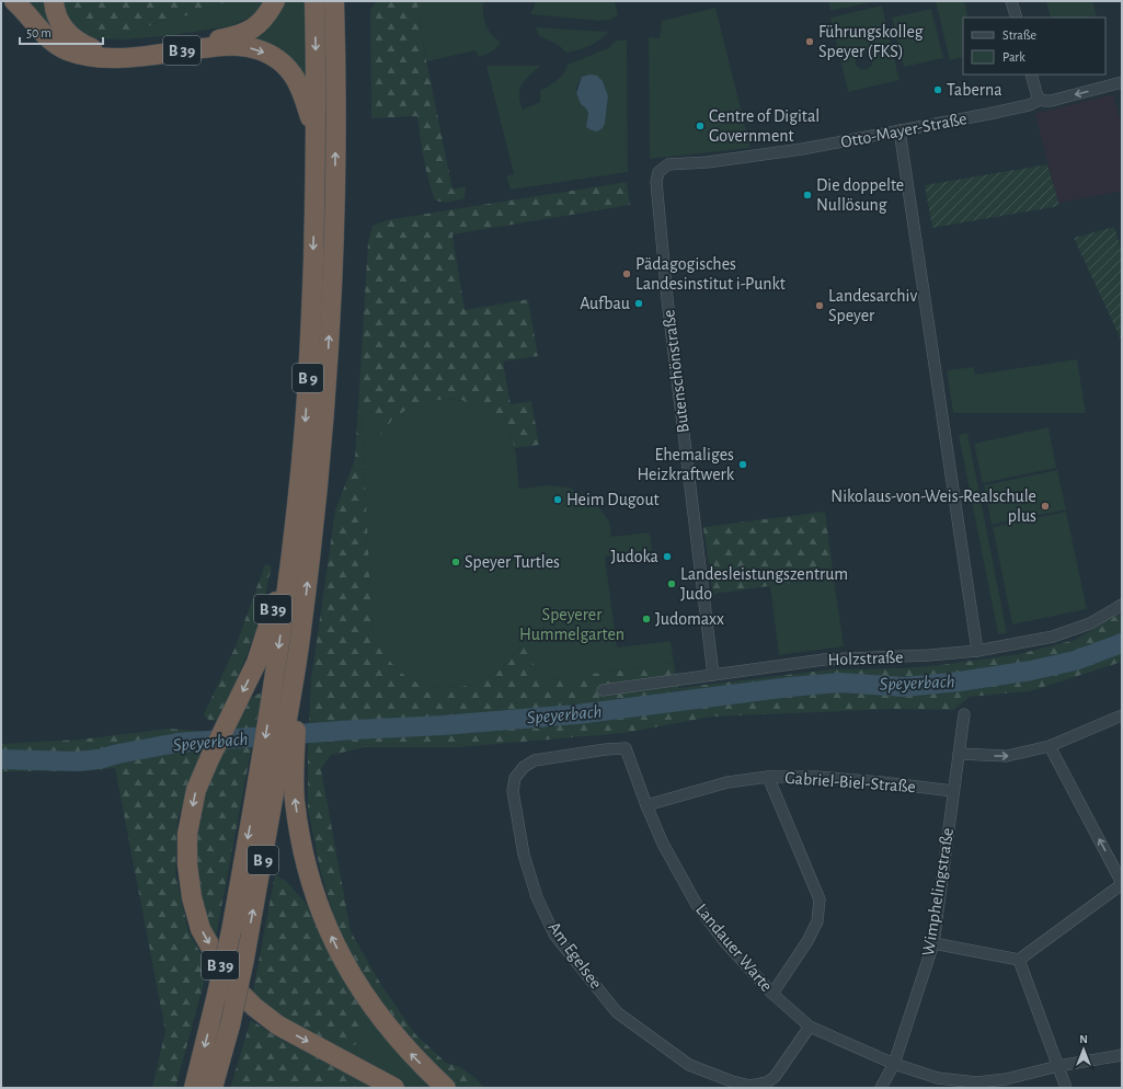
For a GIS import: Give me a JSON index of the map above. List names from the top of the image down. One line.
{"streets":{"highway":["B 39","B 9"],"street":["Otto-Mayer-Straße","Butenschönstraße","Holzstraße","Gabriel-Biel-Straße","Wimphelingstraße","Landauer Warte","Am Egelsee"]},"crossings":[["B 39","B 9"],["Otto-Mayer-Straße","Butenschönstraße"],["Butenschönstraße","Holzstraße"],["Gabriel-Biel-Straße","Wimphelingstraße"],["Gabriel-Biel-Straße","Landauer Warte"],["Wimphelingstraße","Landauer Warte"],["Landauer Warte","Am Egelsee"]],"water":["Speyerbach"],"parks":["Speyerer Hummelgarten"],"places":["Führungskolleg Speyer (FKS)","Taberna","Centre of Digital Government","Die doppelte Nullösung","Pädagogisches Landesinstitut i-Punkt","Aufbau","Landesarchiv Speyer","Ehemaliges Heizkraftwerk","Heim Dugout","Nikolaus-von-Weis-Realschule plus","Judoka","Speyer Turtles","Landesleistungszentrum Judo","Judomaxx"],"legend":["Straße","Park"],"scale_bar":"50 m","north":"top"}
